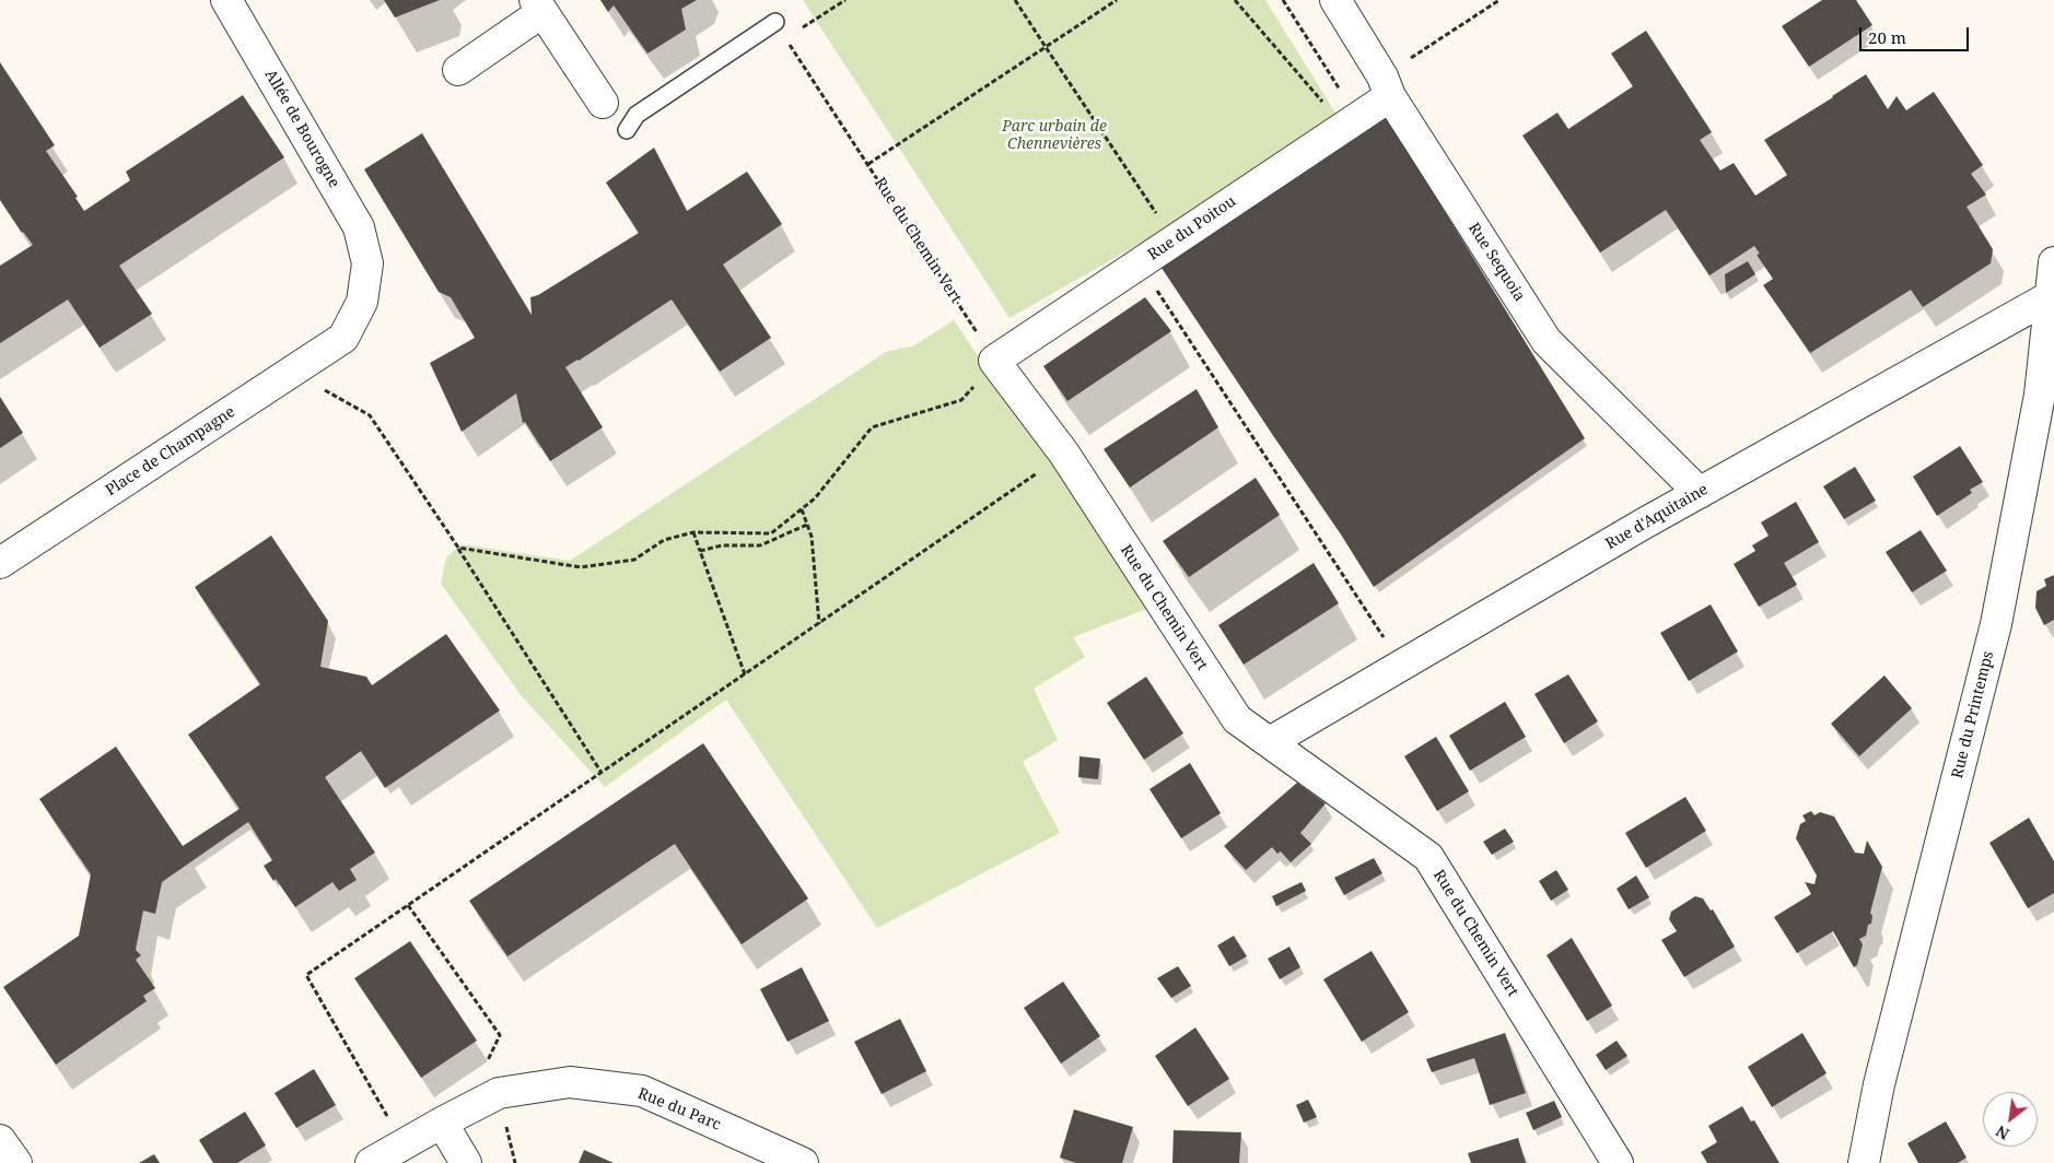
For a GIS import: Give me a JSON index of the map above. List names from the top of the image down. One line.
{"streets":{"street":["Allée de Bourogne","Rue du Poitou","Rue du Chemin Vert","Rue Sequoia","Place de Champagne","Rue d'Aquitaine","Rue du Printemps","Rue du Parc"]},"crossings":[["Allée de Bourogne","Place de Champagne"],["Rue du Poitou","Rue du Chemin Vert"],["Rue du Poitou","Rue Sequoia"],["Rue du Chemin Vert","Rue d'Aquitaine"],["Rue Sequoia","Rue d'Aquitaine"],["Rue d'Aquitaine","Rue du Printemps"]],"parks":["Parc urbain de Chennevières"],"scale_bar":"20 m","north":"bottom left"}
